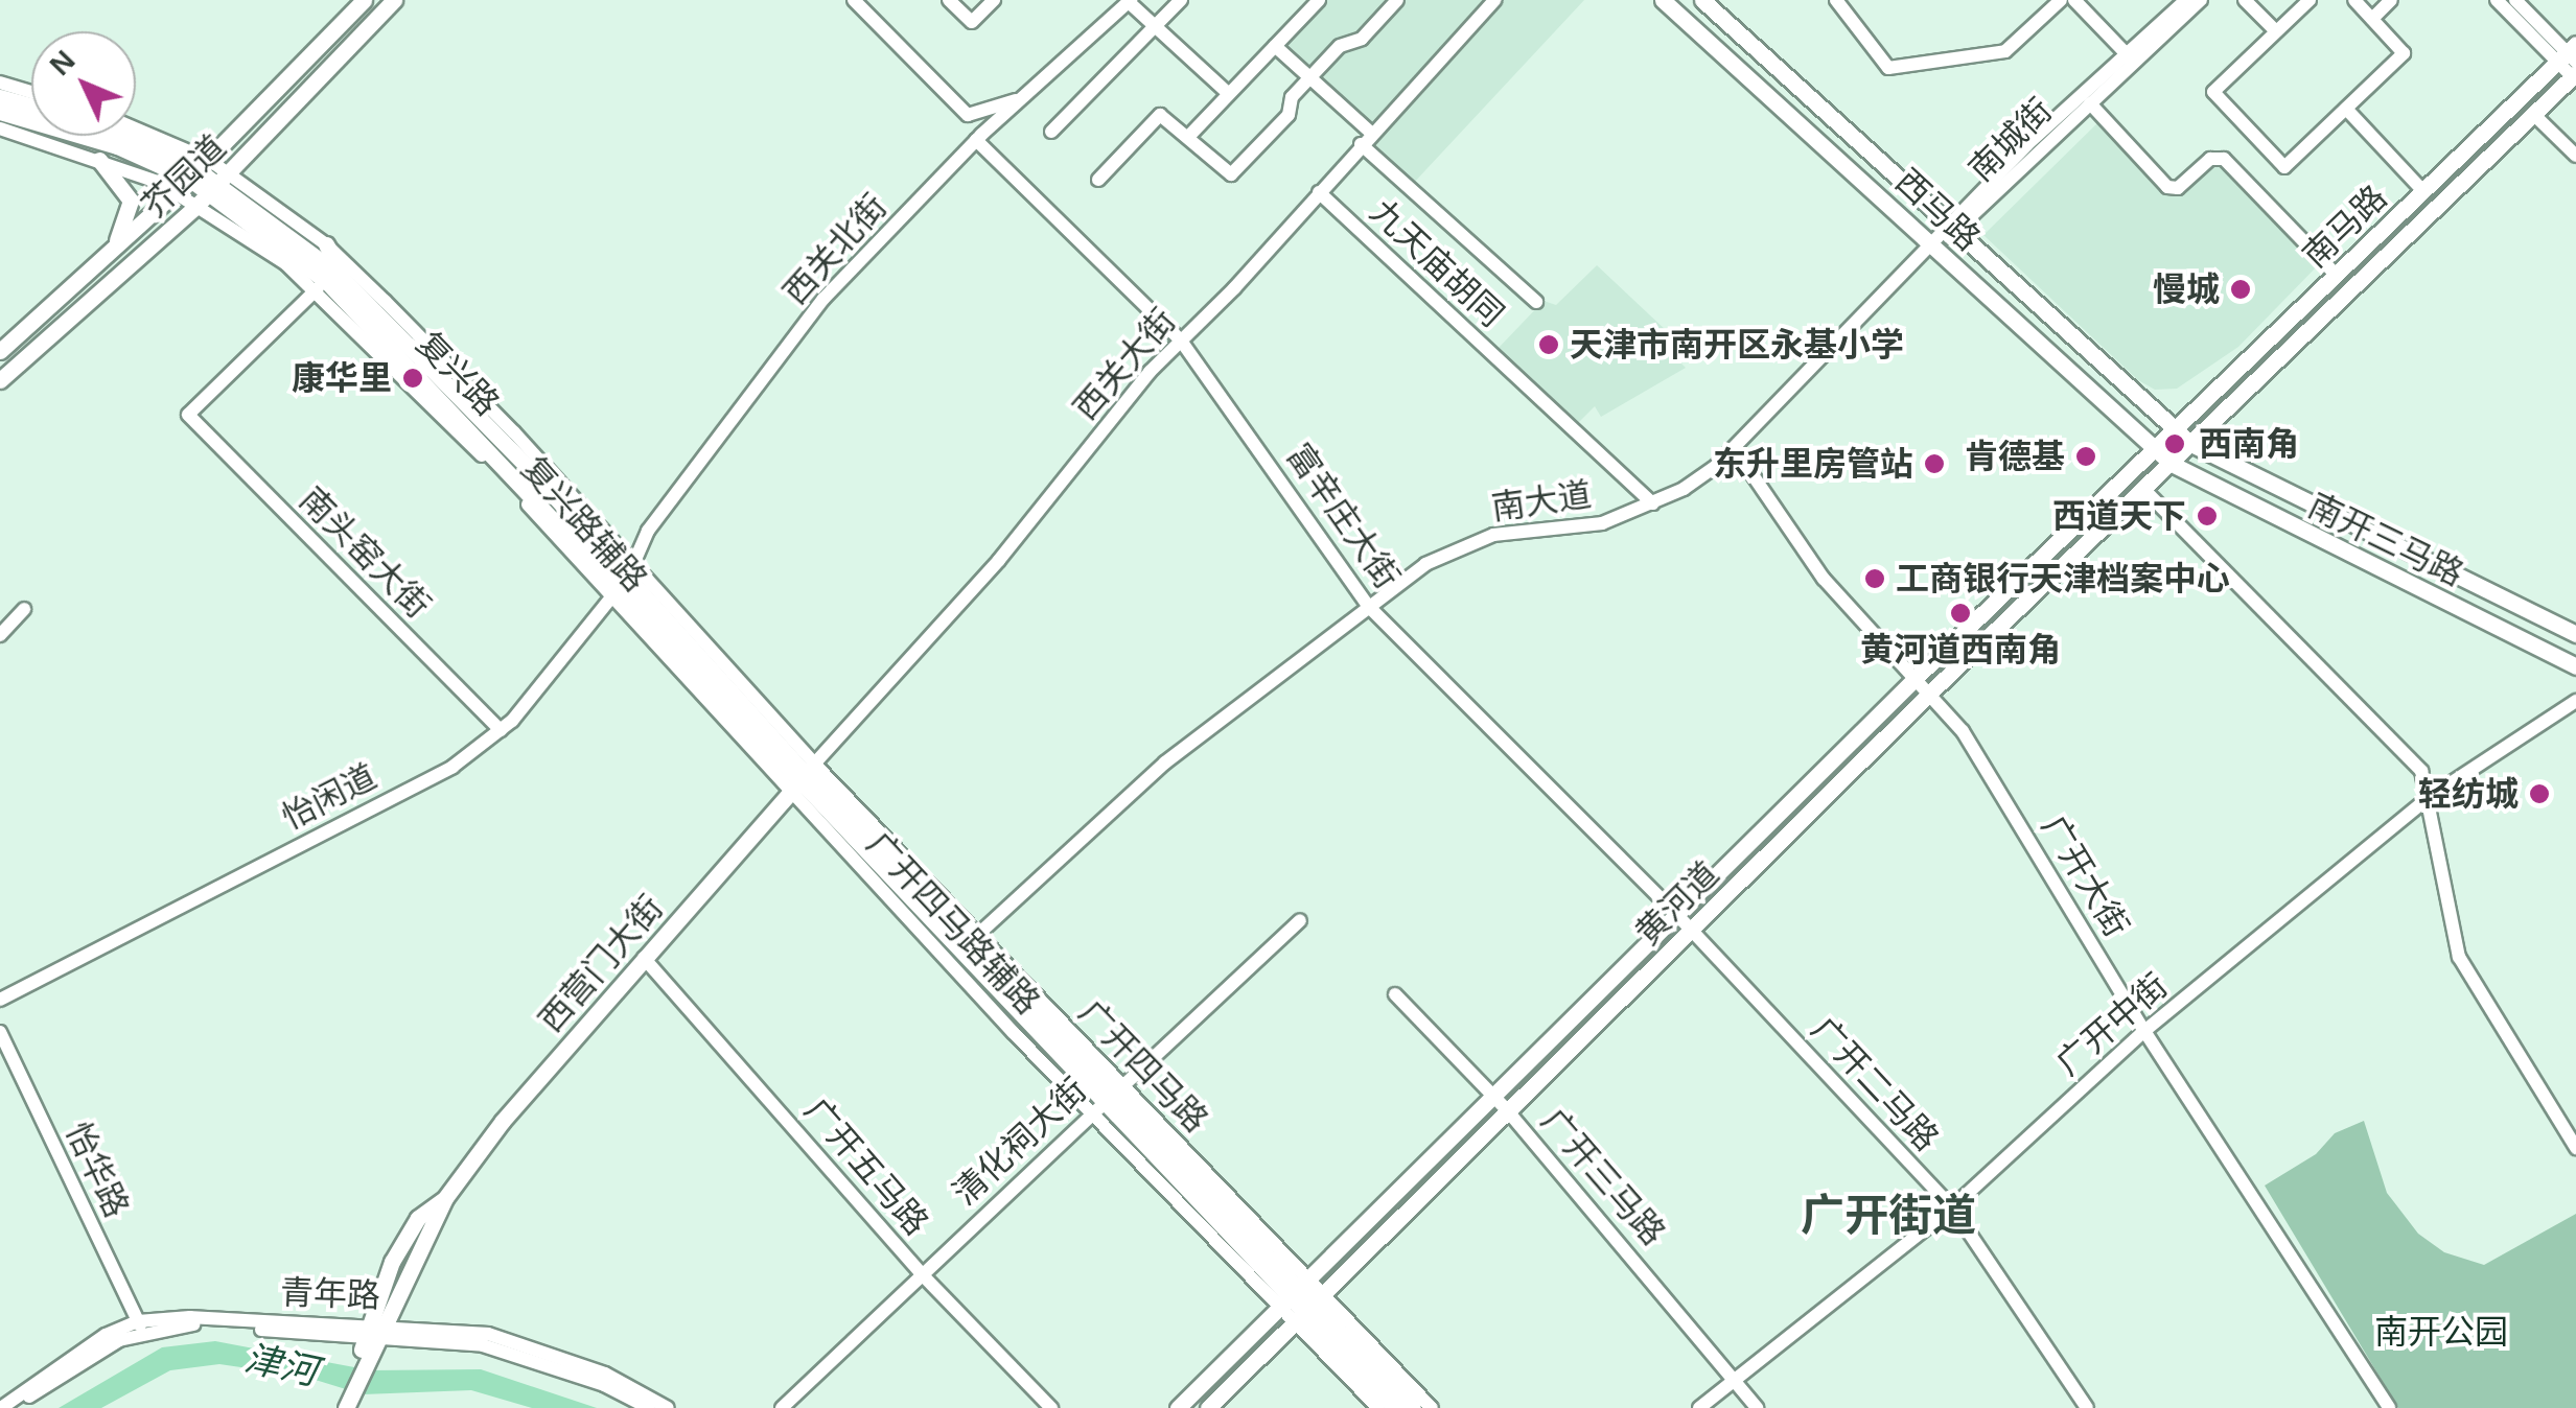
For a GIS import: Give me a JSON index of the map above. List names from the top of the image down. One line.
{"streets":{"main road":["芥园道","西马路","南马路","复兴路","南开三马路","黄河道","西营门大街","广开四马路"],"street":["南城街","西关北街","九天庙胡同","西关大街","南大道","富辛庄大街","复兴路辅路","南头窑大街","怡闲道","广开大街","广开四马路辅路","广开中街","广开二马路","清化祠大街","广开五马路","怡华路","广开三马路","青年路"]},"crossings":[["南城街","西马路"],["南城街","南大道"],["芥园道","复兴路"],["芥园道","复兴路辅路"],["西马路","南马路"],["西马路","南大道"],["西马路","南开三马路"],["西马路","黄河道"],["南马路","南开三马路"],["南马路","黄河道"],["西关北街","复兴路"],["西关北街","富辛庄大街"],["西关北街","复兴路辅路"],["西关北街","怡闲道"],["九天庙胡同","西关大街"],["九天庙胡同","南大道"],["西关大街","复兴路"],["西关大街","富辛庄大街"],["西关大街","复兴路辅路"],["西关大街","广开四马路辅路"],["西关大街","西营门大街"],["西关大街","广开四马路"],["复兴路","复兴路辅路"],["复兴路","怡闲道"],["复兴路","广开四马路辅路"],["复兴路","西营门大街"],["复兴路","广开四马路"],["南大道","富辛庄大街"],["南大道","广开大街"],["南大道","广开四马路辅路"],["南大道","广开四马路"],["富辛庄大街","黄河道"],["富辛庄大街","广开二马路"],["复兴路辅路","南头窑大街"],["复兴路辅路","怡闲道"],["复兴路辅路","广开四马路辅路"],["复兴路辅路","西营门大街"],["复兴路辅路","广开四马路"],["南开三马路","黄河道"],["南头窑大街","怡闲道"],["广开大街","黄河道"],["广开大街","广开中街"],["黄河道","广开四马路辅路"],["黄河道","广开四马路"],["黄河道","广开二马路"],["黄河道","广开三马路"],["广开四马路辅路","西营门大街"],["广开四马路辅路","广开四马路"],["广开四马路辅路","清化祠大街"],["西营门大街","广开四马路"],["西营门大街","广开五马路"],["西营门大街","青年路"],["广开中街","广开二马路"],["广开中街","广开三马路"],["广开四马路","清化祠大街"],["清化祠大街","广开五马路"],["怡华路","青年路"]],"districts":["广开街道"],"water":["津河"],"parks":["南开公园"],"places":["慢城","天津市南开区永基小学","康华里","西南角","肯德基","东升里房管站","西道天下","工商银行天津档案中心","黄河道西南角","轻纺城"],"north":"top left"}
